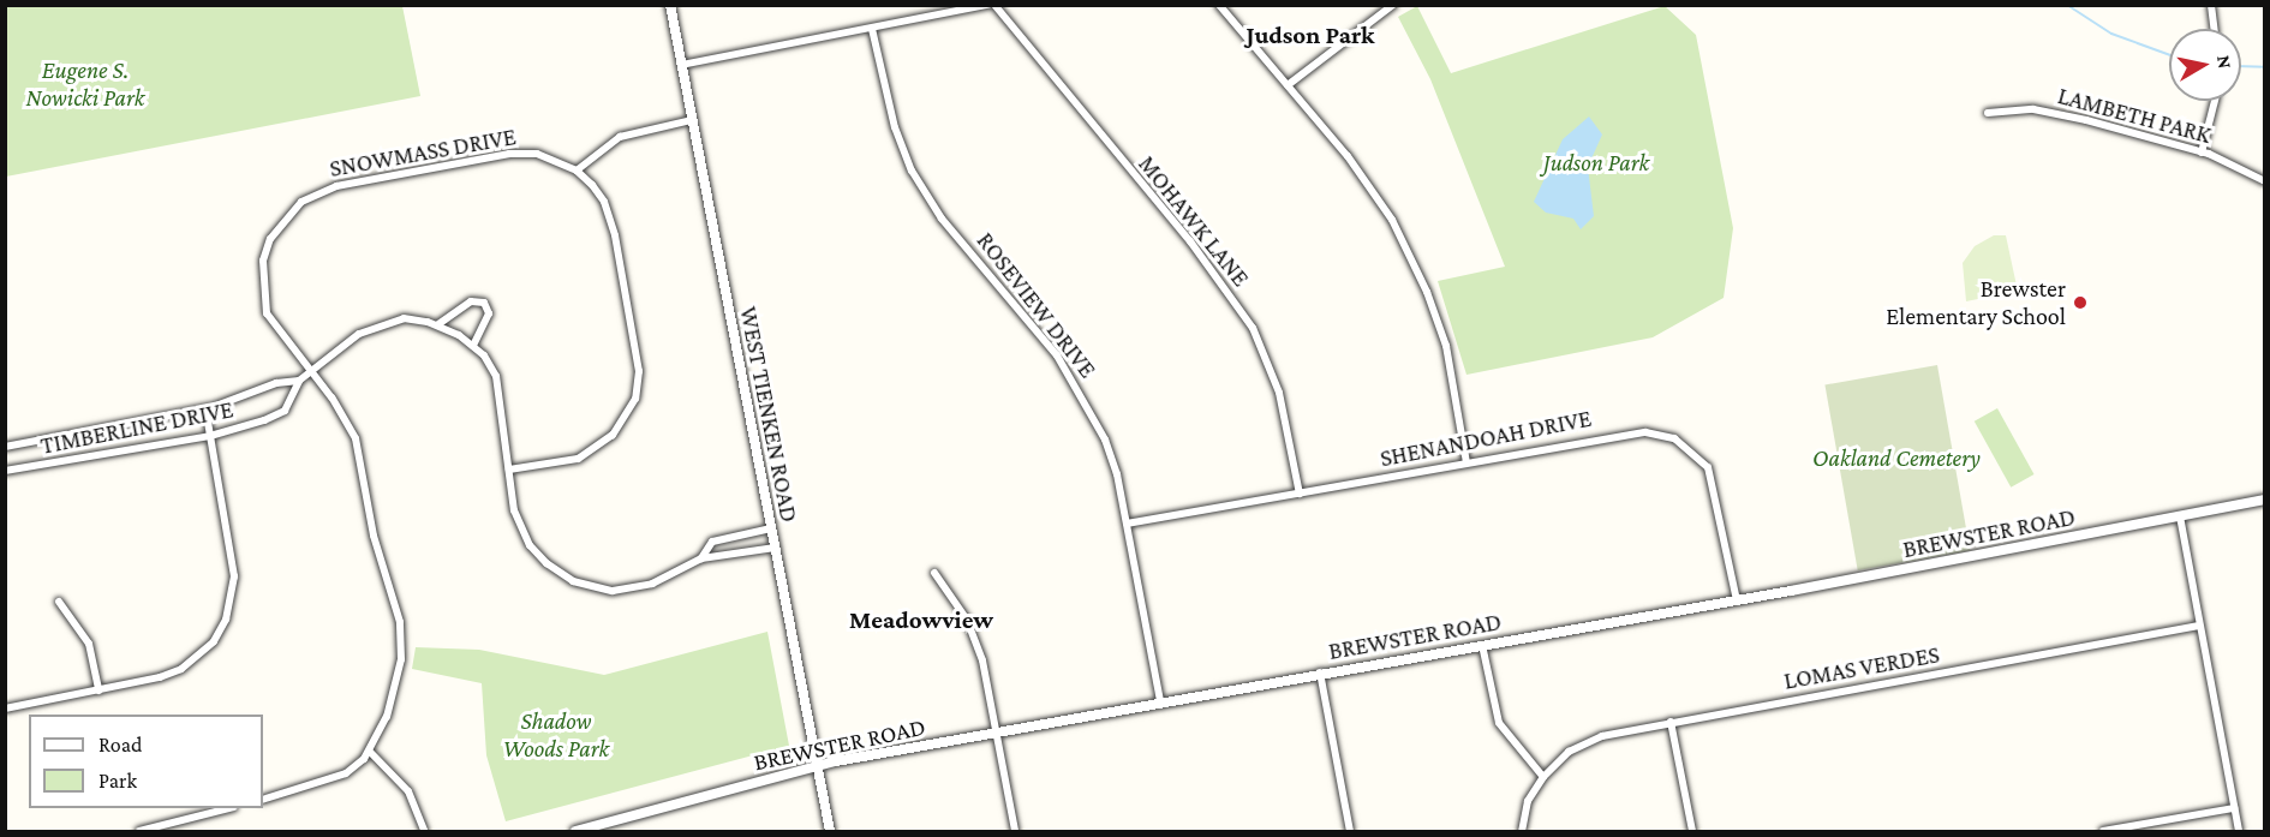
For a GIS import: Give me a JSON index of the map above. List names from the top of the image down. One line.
{"streets":{"street":["LAMBETH PARK","SNOWMASS DRIVE","MOHAWK LANE","ROSEVIEW DRIVE","WEST TIENKEN ROAD","TIMBERLINE DRIVE","SHENANDOAH DRIVE","BREWSTER ROAD","LOMAS VERDES"]},"crossings":[["SNOWMASS DRIVE","TIMBERLINE DRIVE"],["MOHAWK LANE","SHENANDOAH DRIVE"],["ROSEVIEW DRIVE","SHENANDOAH DRIVE"],["ROSEVIEW DRIVE","BREWSTER ROAD"],["WEST TIENKEN ROAD","TIMBERLINE DRIVE"],["WEST TIENKEN ROAD","BREWSTER ROAD"],["SHENANDOAH DRIVE","BREWSTER ROAD"]],"districts":["Judson Park","Meadowview"],"parks":["Eugene S. Nowicki Park","Judson Park","Oakland Cemetery","Shadow Woods Park"],"places":["Brewster Elementary School"],"legend":["Road","Park"],"north":"right"}
